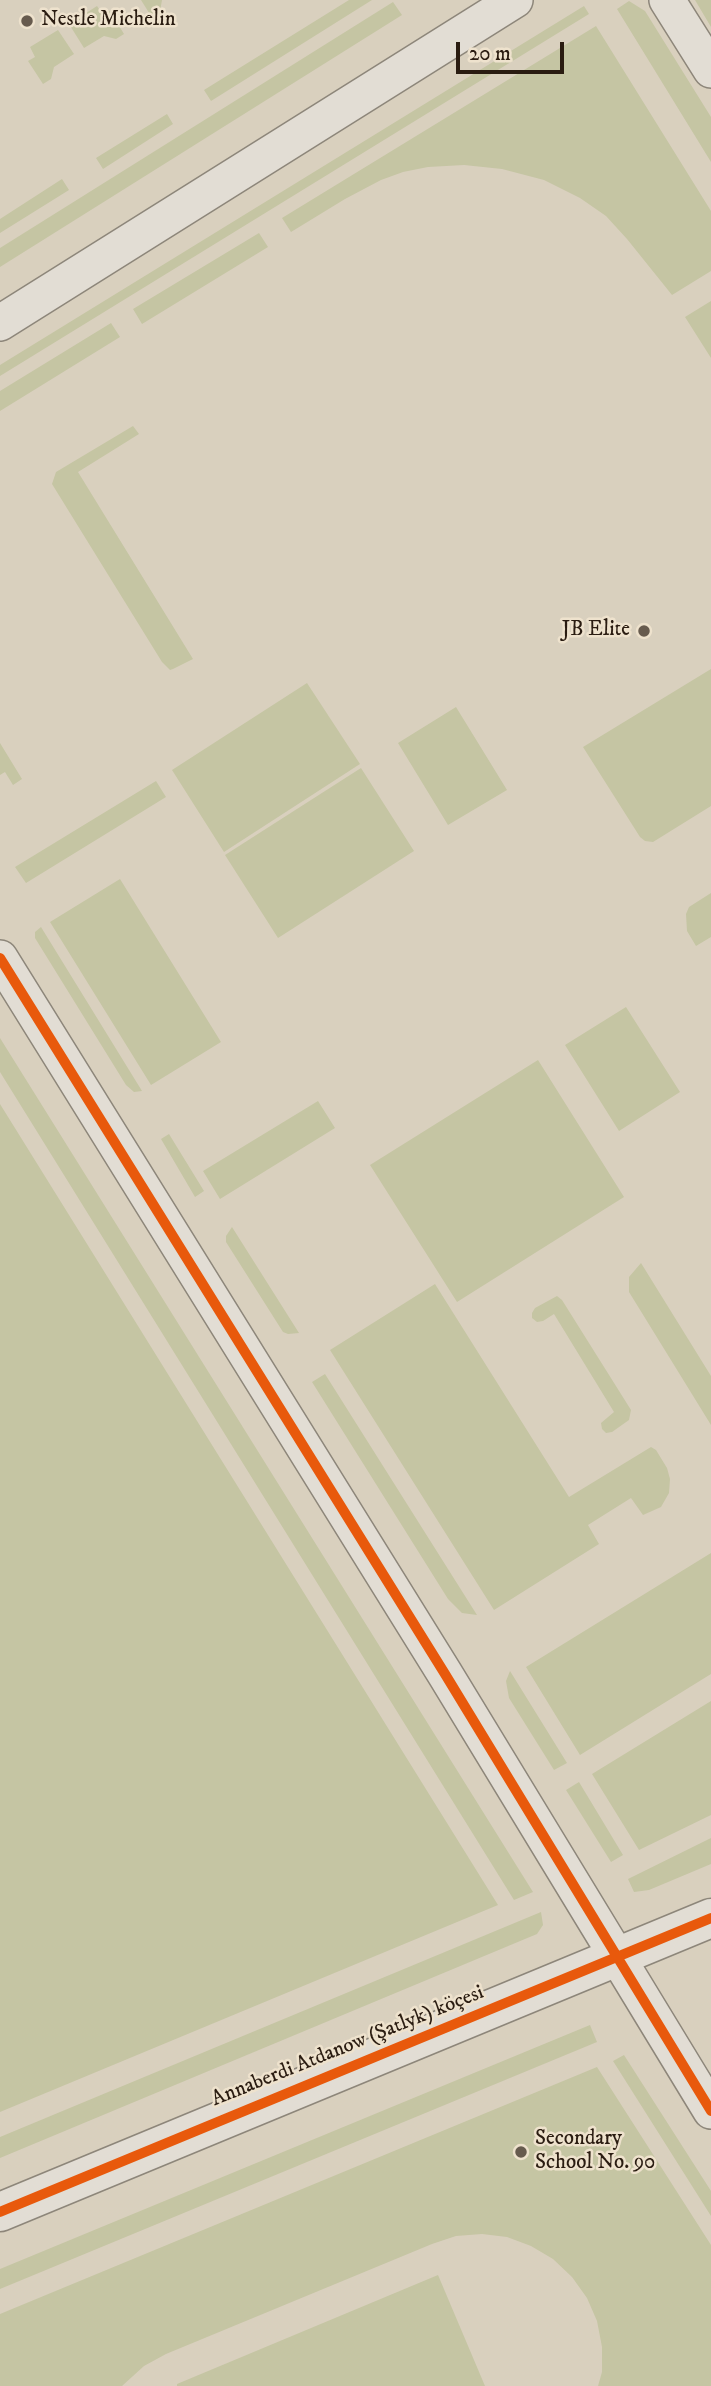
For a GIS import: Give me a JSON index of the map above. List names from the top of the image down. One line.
{"streets":{"street":["Annaberdi Atdanow (Şatlyk) köçesi"]},"places":["Nestle Michelin","JB Elite","Secondary School No. 90"],"scale_bar":"20 m"}
